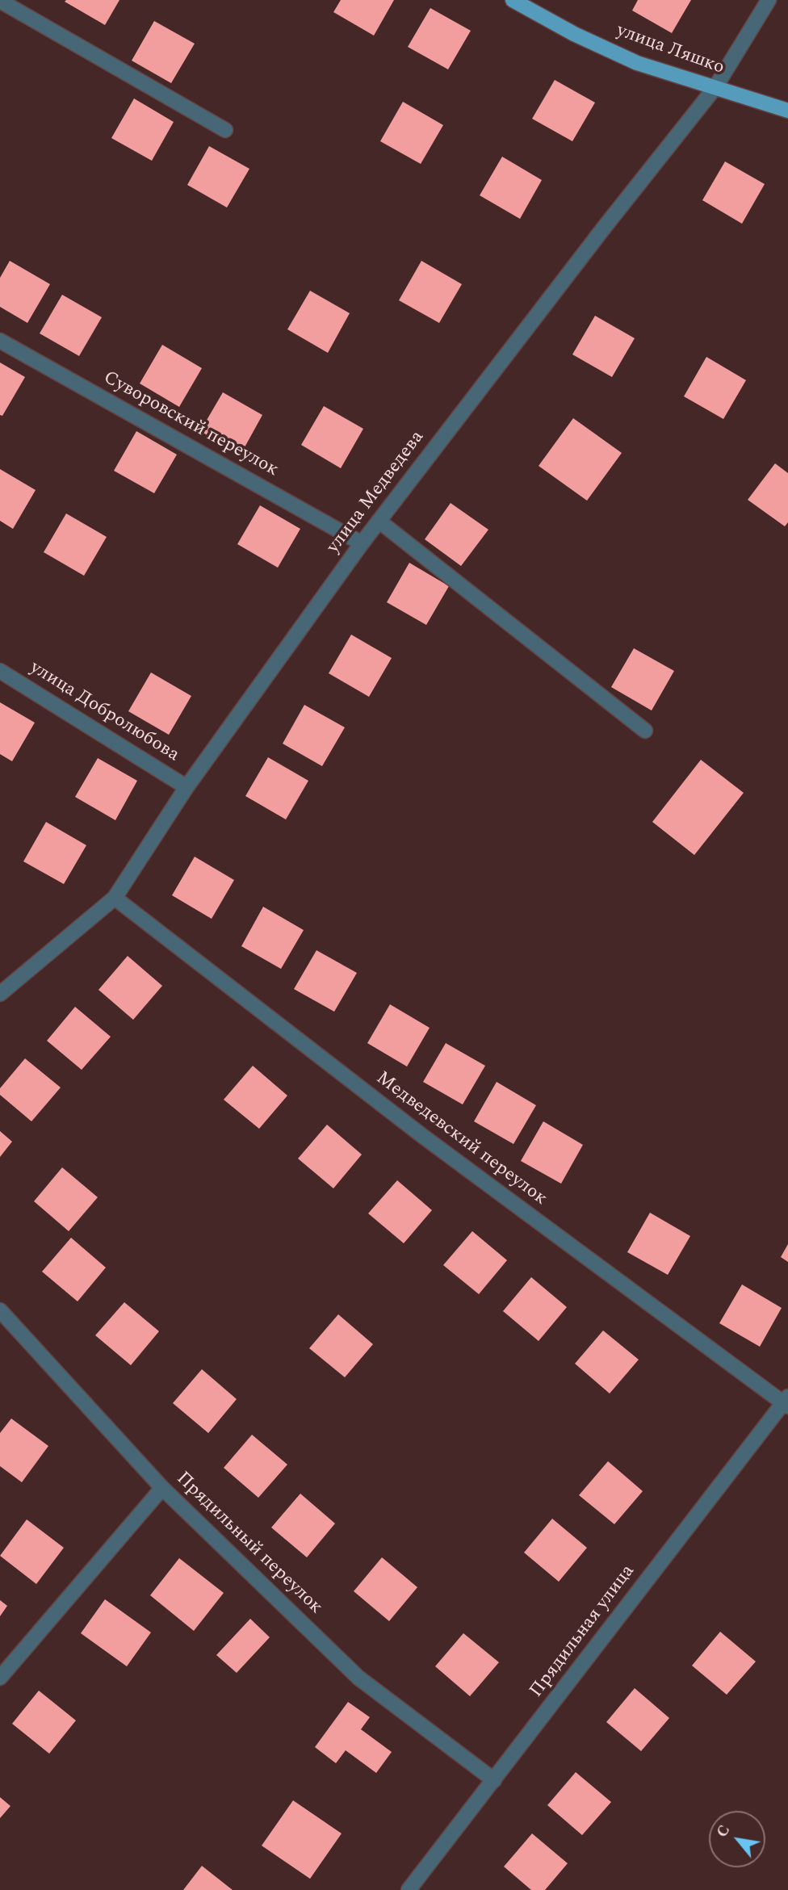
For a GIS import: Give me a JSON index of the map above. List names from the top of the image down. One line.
{"streets":{"main road":["улица Ляшко"],"street":["Суворовский переулок","улица Медведева","улица Добролюбова","Медведевский переулок","Прядильный переулок","Прядильная улица"]},"crossings":[["улица Ляшко","улица Медведева"],["Суворовский переулок","улица Медведева"],["улица Медведева","улица Добролюбова"],["улица Медведева","Медведевский переулок"],["Медведевский переулок","Прядильная улица"],["Прядильный переулок","Прядильная улица"]],"north":"top left"}
